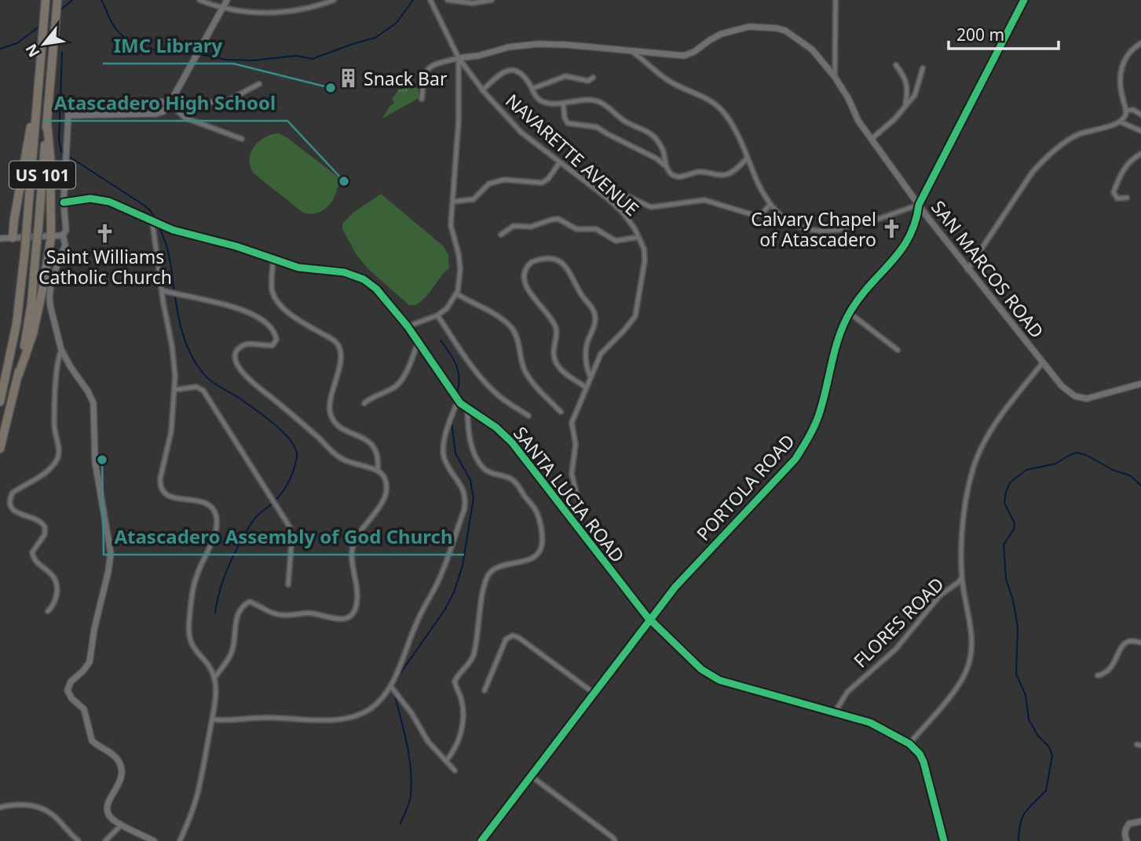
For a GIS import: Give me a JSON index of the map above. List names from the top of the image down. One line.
{"streets":{"highway":["US 101"],"street":["NAVARETTE AVENUE","SAN MARCOS ROAD","PORTOLA ROAD","SANTA LUCIA ROAD","FLORES ROAD"]},"crossings":[["NAVARETTE AVENUE","SAN MARCOS ROAD"],["NAVARETTE AVENUE","SANTA LUCIA ROAD"],["SAN MARCOS ROAD","PORTOLA ROAD"],["PORTOLA ROAD","SANTA LUCIA ROAD"],["SANTA LUCIA ROAD","FLORES ROAD"]],"places":{"building":["Snack Bar"],"other":["IMC Library","Atascadero High School","Atascadero Assembly of God Church"],"church":["Calvary Chapel of Atascadero","Saint Williams Catholic Church"]},"scale_bar":"200 m","north":"bottom left"}
